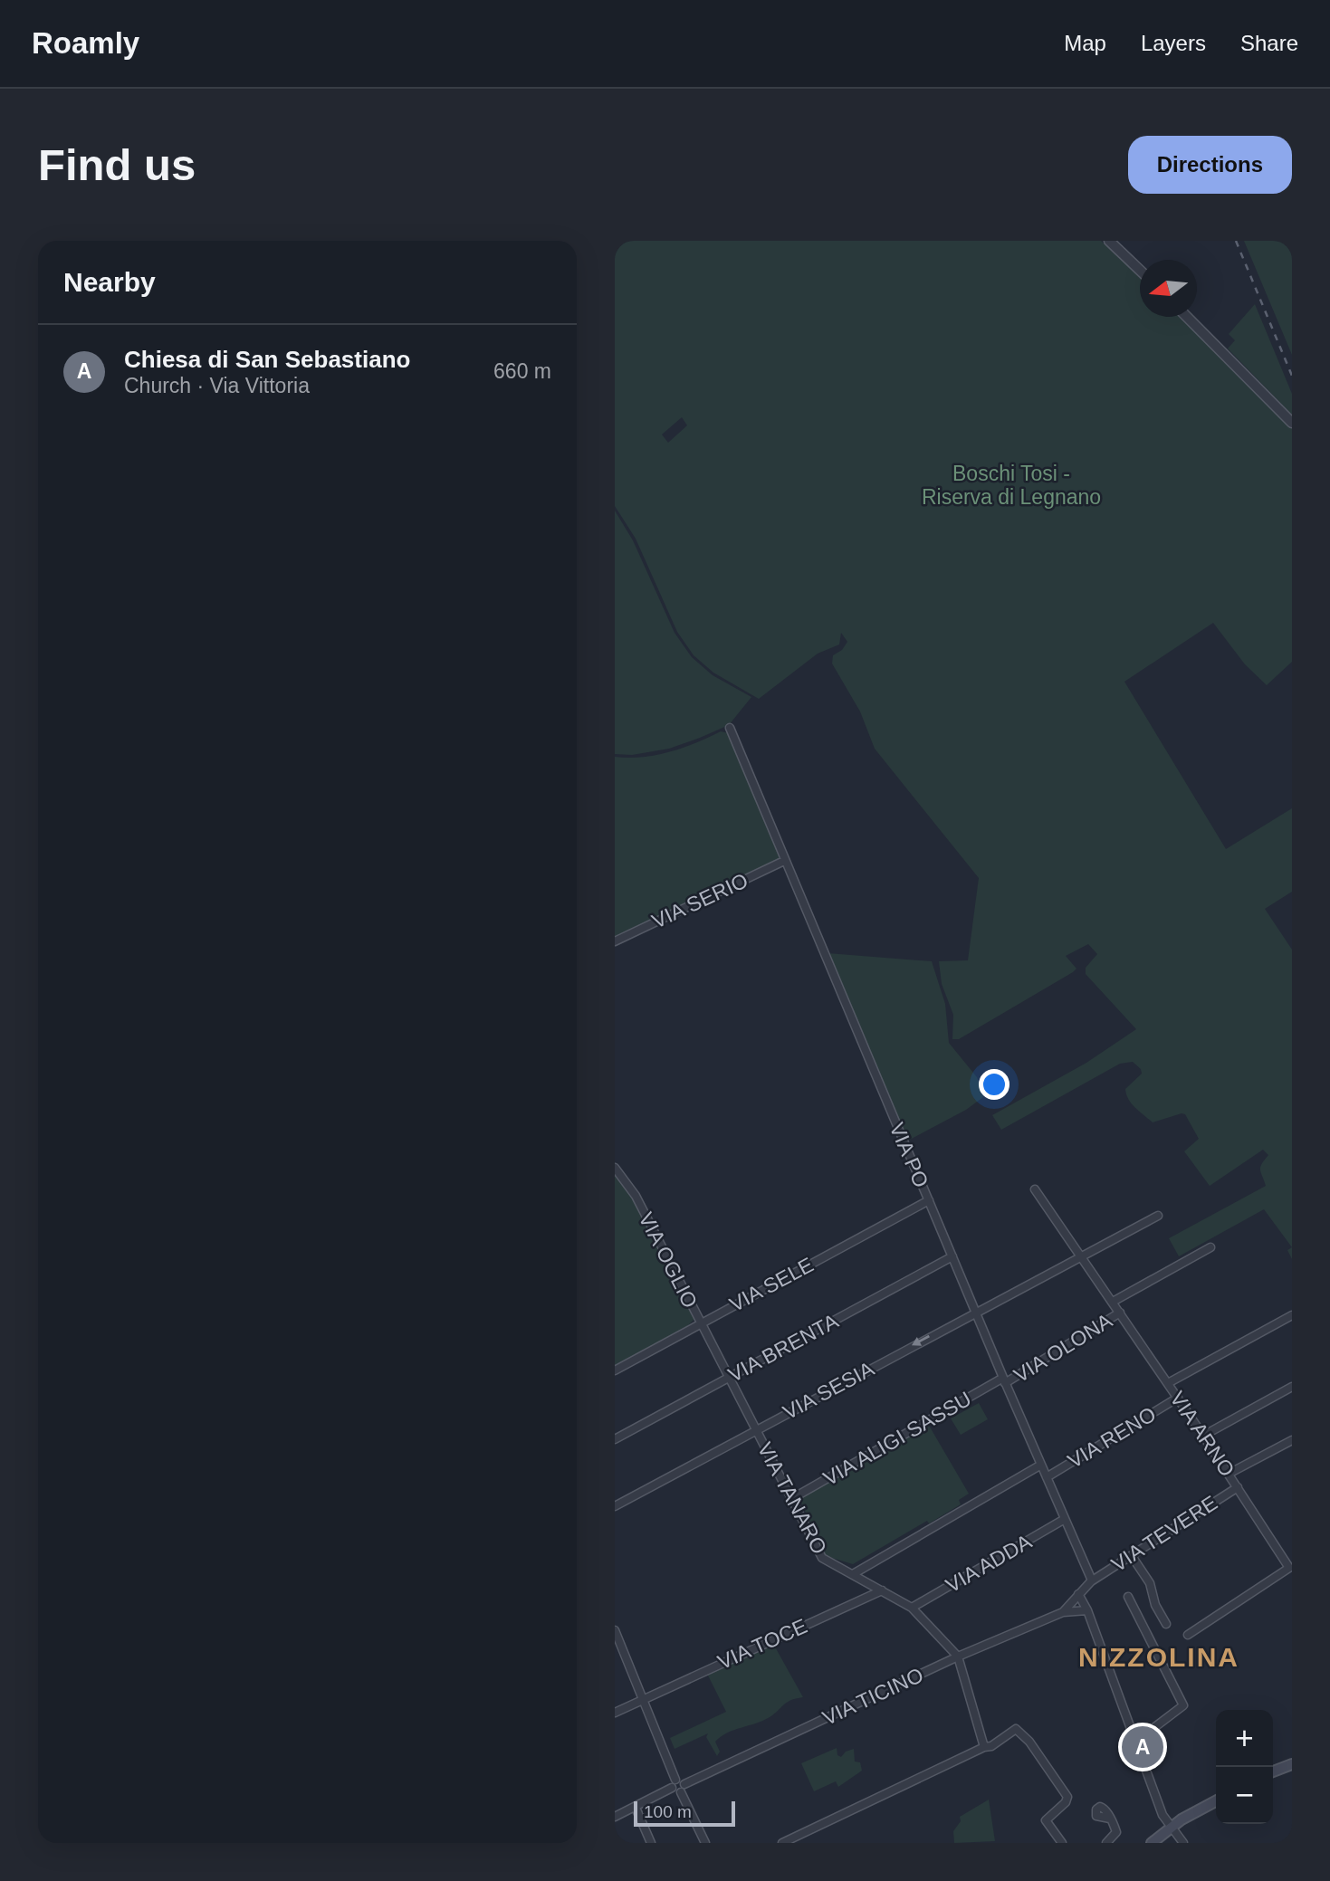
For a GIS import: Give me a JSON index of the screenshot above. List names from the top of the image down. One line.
{"streets":{"street":["VIA SERIO","VIA PO","VIA OGLIO","VIA SELE","VIA BRENTA","VIA OLONA","VIA SESIA","VIA ARNO","VIA RENO","VIA ALIGI SASSU","VIA TANARO","VIA TEVERE","VIA ADDA","VIA TOCE","VIA TICINO"]},"crossings":[["VIA SERIO","VIA PO"],["VIA PO","VIA SELE"],["VIA PO","VIA BRENTA"],["VIA PO","VIA OLONA"],["VIA PO","VIA SESIA"],["VIA PO","VIA RENO"],["VIA PO","VIA ALIGI SASSU"],["VIA PO","VIA TEVERE"],["VIA PO","VIA ADDA"],["VIA OGLIO","VIA SELE"],["VIA OGLIO","VIA TANARO"],["VIA SELE","VIA TANARO"],["VIA BRENTA","VIA TANARO"],["VIA OLONA","VIA ARNO"],["VIA OLONA","VIA ALIGI SASSU"],["VIA SESIA","VIA ARNO"],["VIA SESIA","VIA TANARO"],["VIA ARNO","VIA RENO"],["VIA ARNO","VIA TEVERE"],["VIA ALIGI SASSU","VIA TANARO"],["VIA TANARO","VIA ADDA"],["VIA TANARO","VIA TOCE"],["VIA TANARO","VIA TICINO"],["VIA TEVERE","VIA TICINO"]],"one_way":["VIA SESIA"],"districts":["NIZZOLINA"],"parks":["Boschi Tosi - Riserva di Legnano"],"scale_bar":"100 m","north":"left","page":{"header":"Roamly","nav":["Map","Layers","Share"],"buttons":"Directions","title":"Find us","heading":"Nearby","list":[{"mark":"A","name":"Chiesa di San Sebastiano","note":"Church · Via Vittoria","value":"660 m"}],"map_buttons":["+","−"],"pins":"A","scale":"100 m"}}
